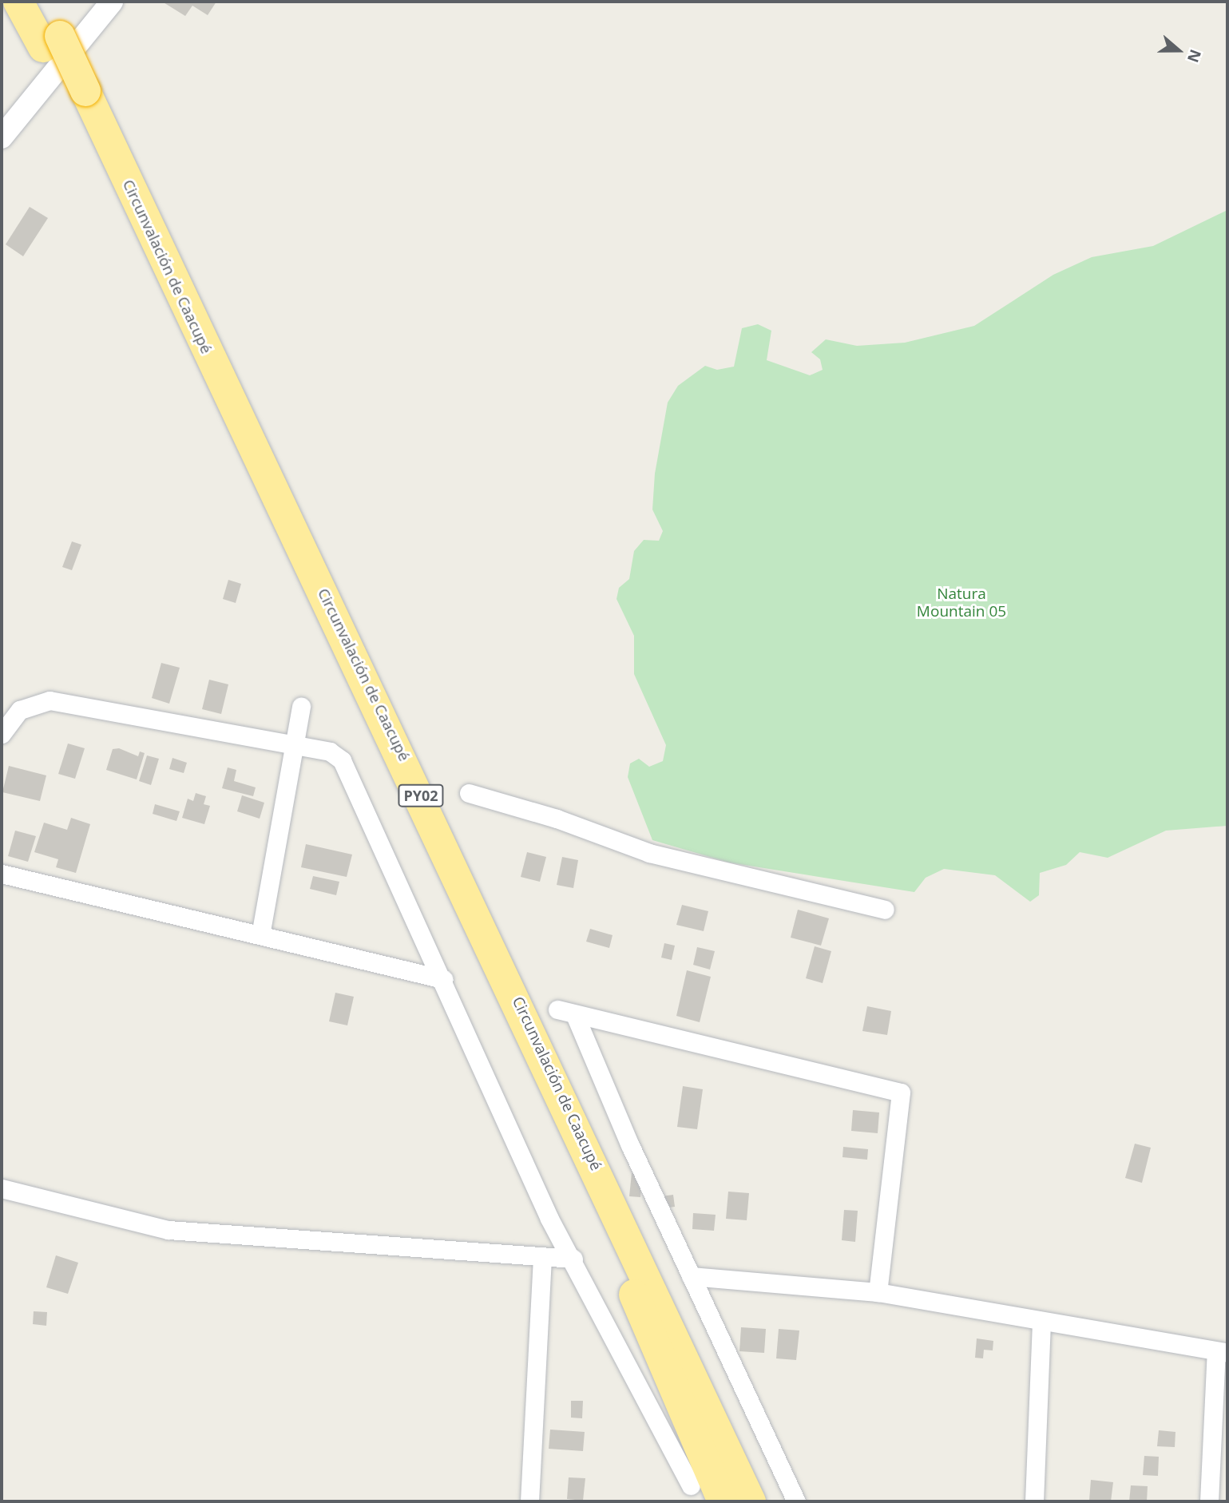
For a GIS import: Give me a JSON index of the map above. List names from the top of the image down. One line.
{"streets":{"highway":["Circunvalación de Caacupé","PY02"]},"parks":["Natura Mountain 05"],"north":"right"}
